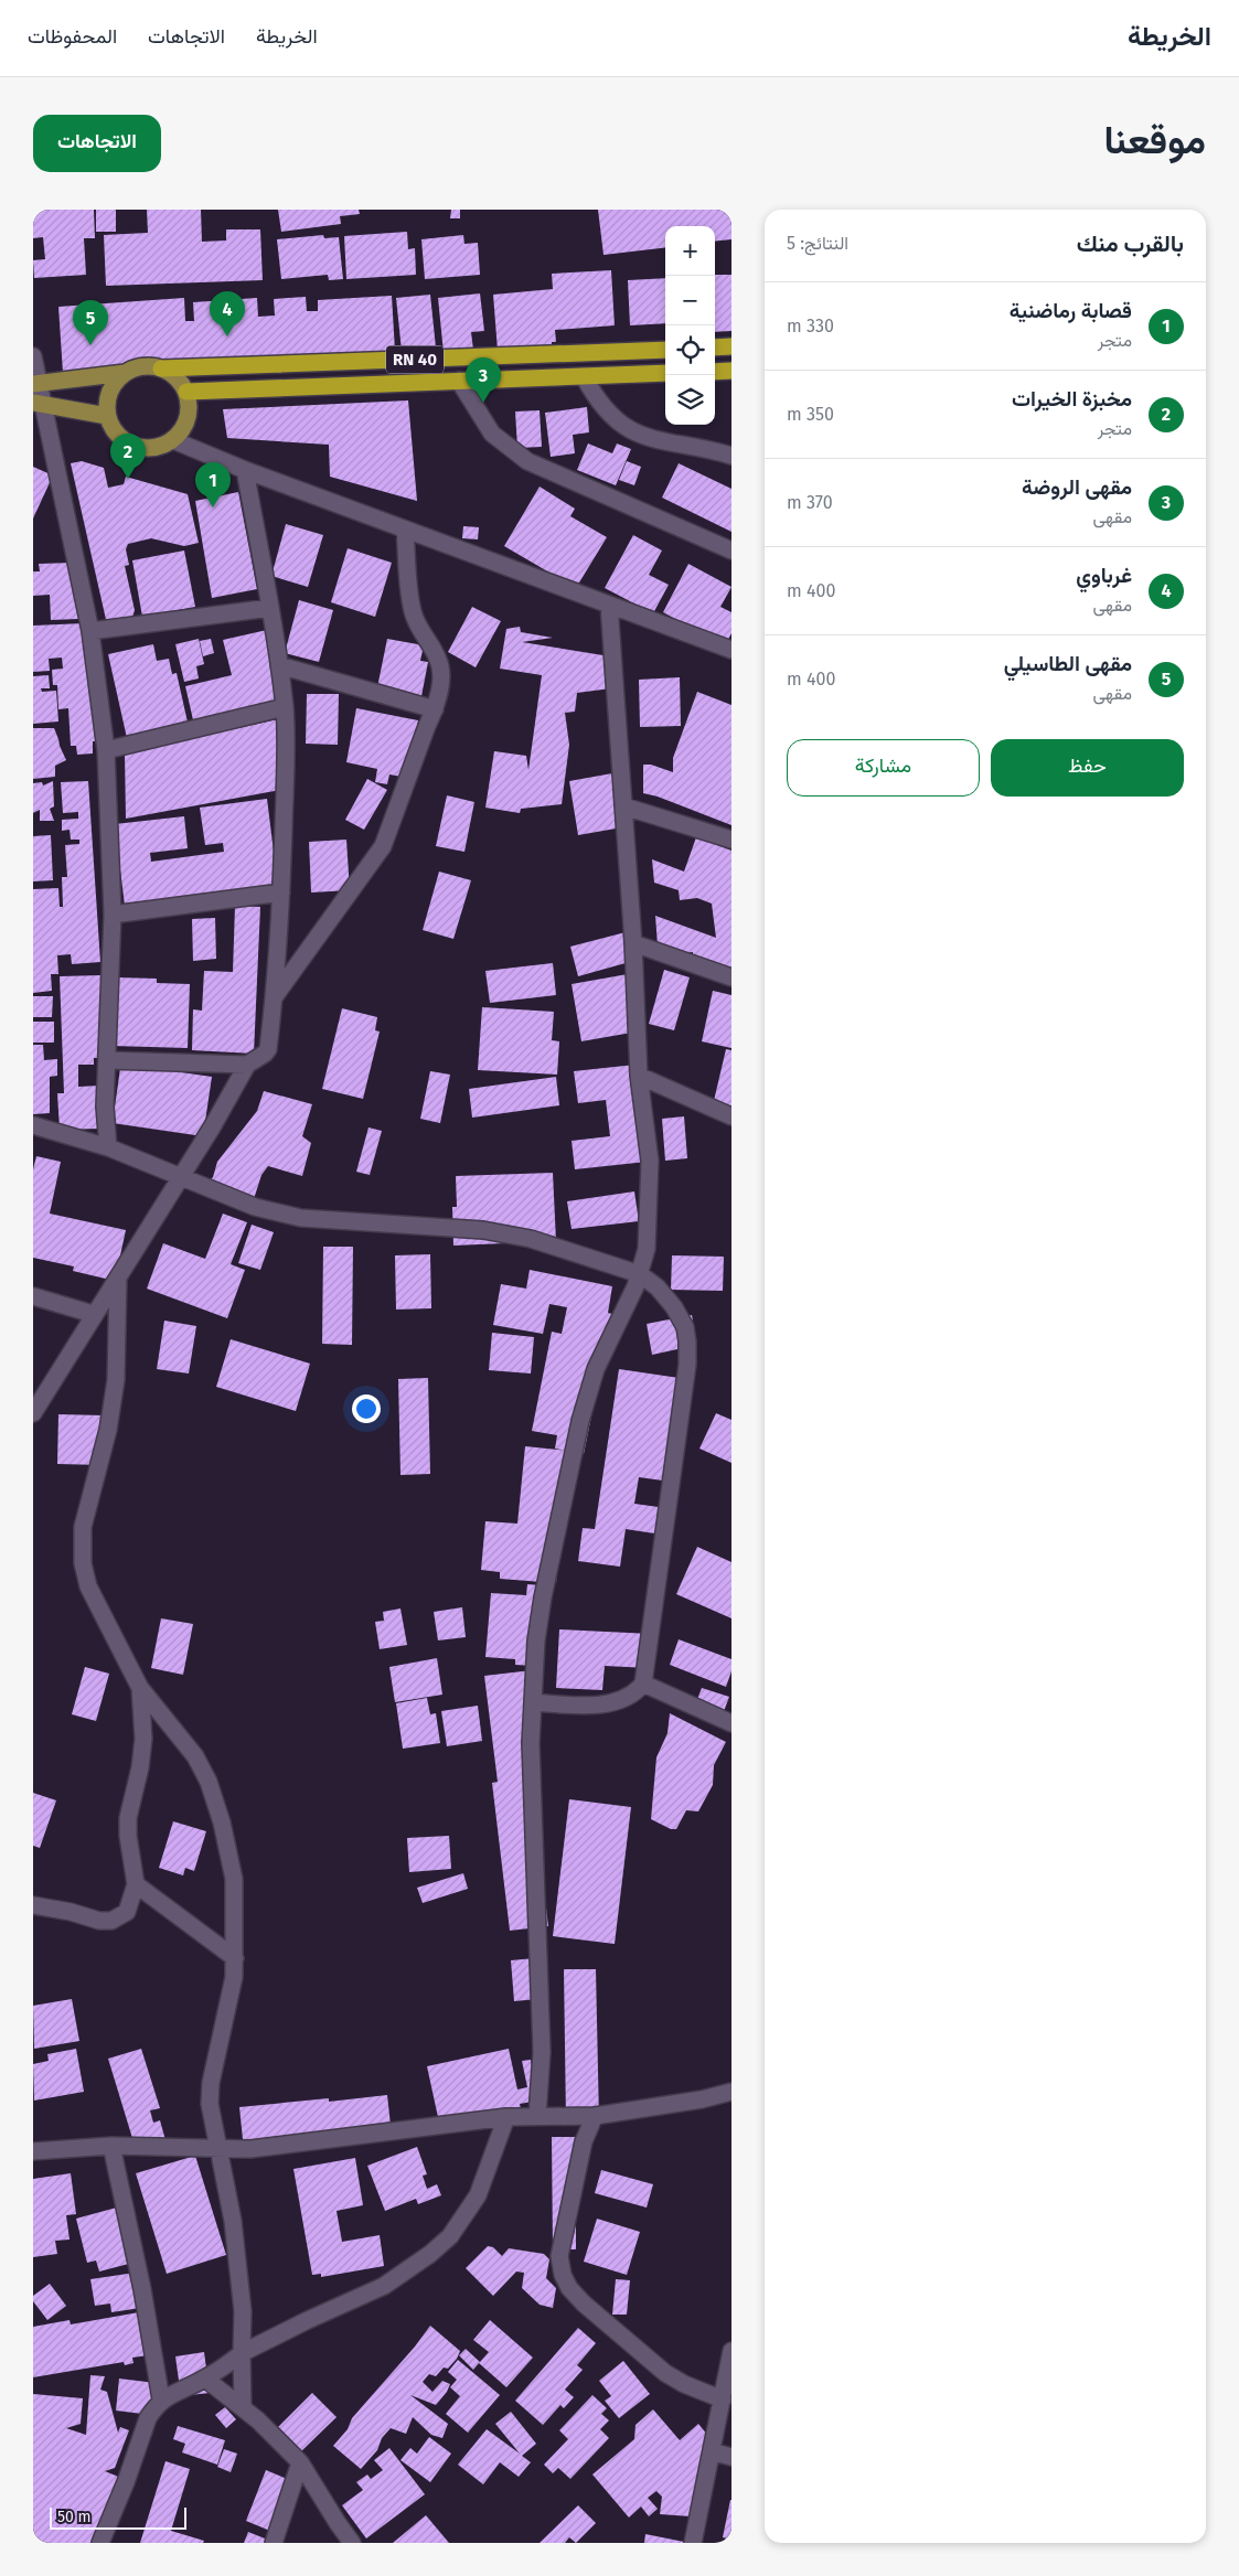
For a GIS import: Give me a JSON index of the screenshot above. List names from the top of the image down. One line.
{"streets":{"highway":["RN 40"]},"scale_bar":"50 m","page":{"header":"الخريطة","nav":["الخريطة","الاتجاهات","المحفوظات"],"title":"موقعنا","buttons":["الاتجاهات",["حفظ","مشاركة"]],"heading":["بالقرب منك","النتائج: 5"],"map_buttons":["+","−"],"list":[{"mark":"1","name":"قصابة رماضنية","note":"متجر","value":"330 m"},{"mark":"2","name":"مخبزة الخيرات","note":"متجر","value":"350 m"},{"mark":"3","name":"مقهى الروضة","note":"مقهى","value":"370 m"},{"mark":"4","name":"غرباوي","note":"مقهى","value":"400 m"},{"mark":"5","name":"مقهى الطاسيلي","note":"مقهى","value":"400 m"}],"pins":["4","5","3","2","1"],"scale":"50 m"}}
